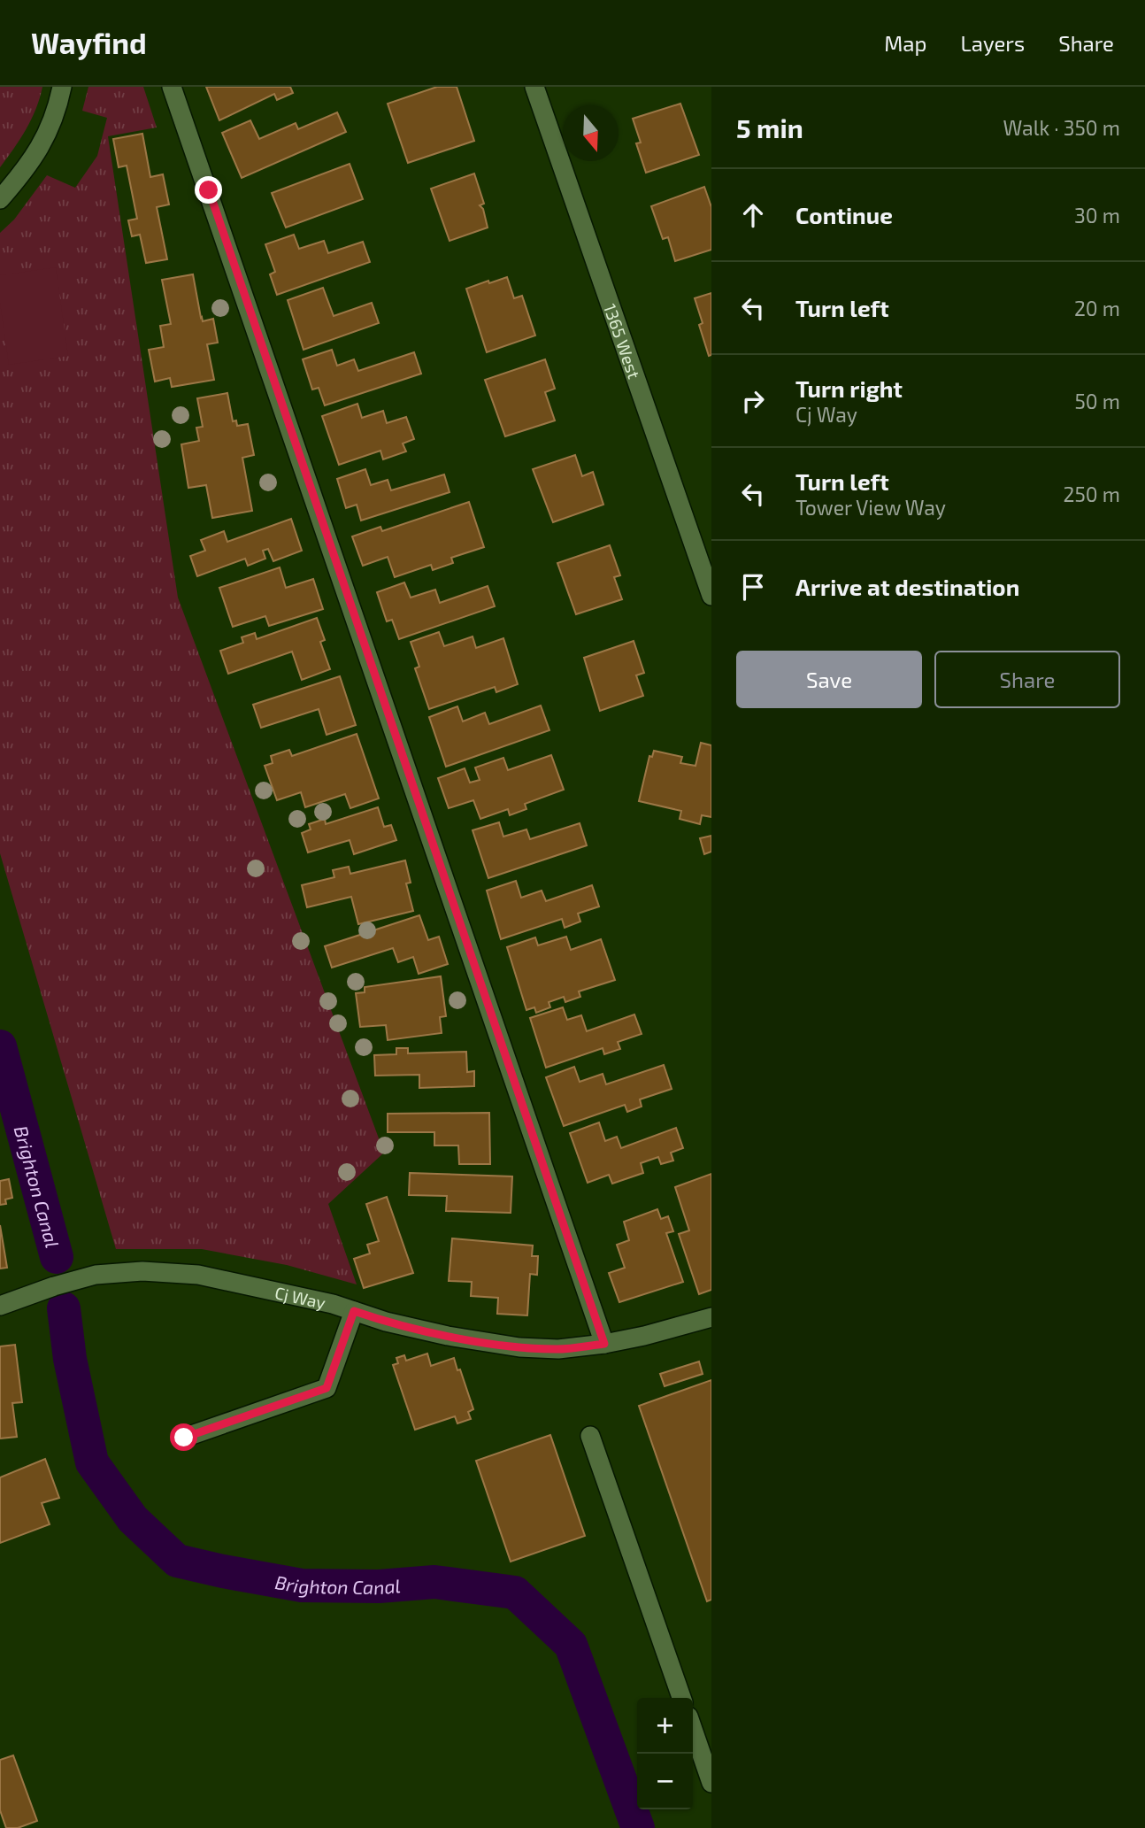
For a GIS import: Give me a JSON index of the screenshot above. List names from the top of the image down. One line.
{"streets":{"street":["1365 West","Cj Way"]},"water":["Brighton Canal"],"north":"bottom","page":{"header":"Wayfind","nav":["Map","Layers","Share"],"heading":["5 min","Walk · 350 m"],"list":[["Continue","30 m"],["Turn left","20 m"],["Turn right","Cj Way","50 m"],["Turn left","Tower View Way","250 m"],"Arrive at destination"],"buttons":["Save","Share"],"map_buttons":["+","−"]}}
